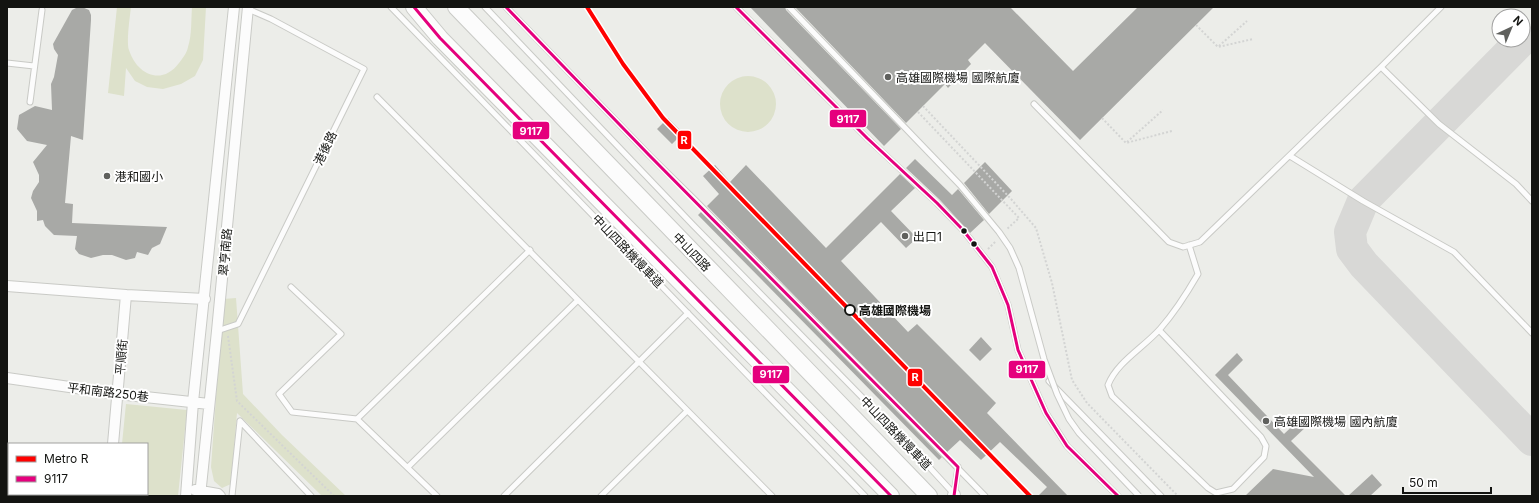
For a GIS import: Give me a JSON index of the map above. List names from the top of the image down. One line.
{"streets":{"main road":["中山四路"],"street":["翠亨南路","平順街","平和南路250巷"],"lane":["港後路","中山四路機慢車道"]},"crossings":[["港後路","翠亨南路"],["翠亨南路","平和南路250巷"],["平順街","平和南路250巷"]],"places":["高雄國際機場 國際航廈","港和國小","出口1","高雄國際機場","高雄國際機場 國內航廈"],"lines":["metro line R","transit line 9117"],"legend":["Metro R","9117"],"scale_bar":"50 m","north":"top right"}
